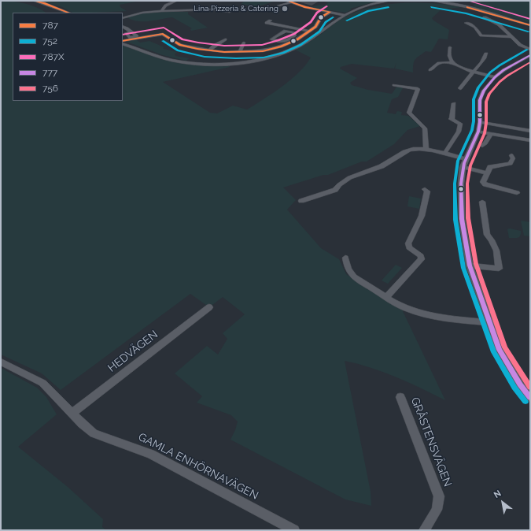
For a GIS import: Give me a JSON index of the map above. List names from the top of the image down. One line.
{"streets":{"street":["HEDVÄGEN","GRÅSTENSVÄGEN","GAMLA ENHÖRNAVÄGEN"]},"crossings":[["HEDVÄGEN","GAMLA ENHÖRNAVÄGEN"]],"places":["Lina Pizzeria & Catering"],"lines":["transit line 787","transit line 787X","transit line 752","transit line 777","transit line 756"],"legend":["787","752","787X","777","756"],"north":"top left"}
